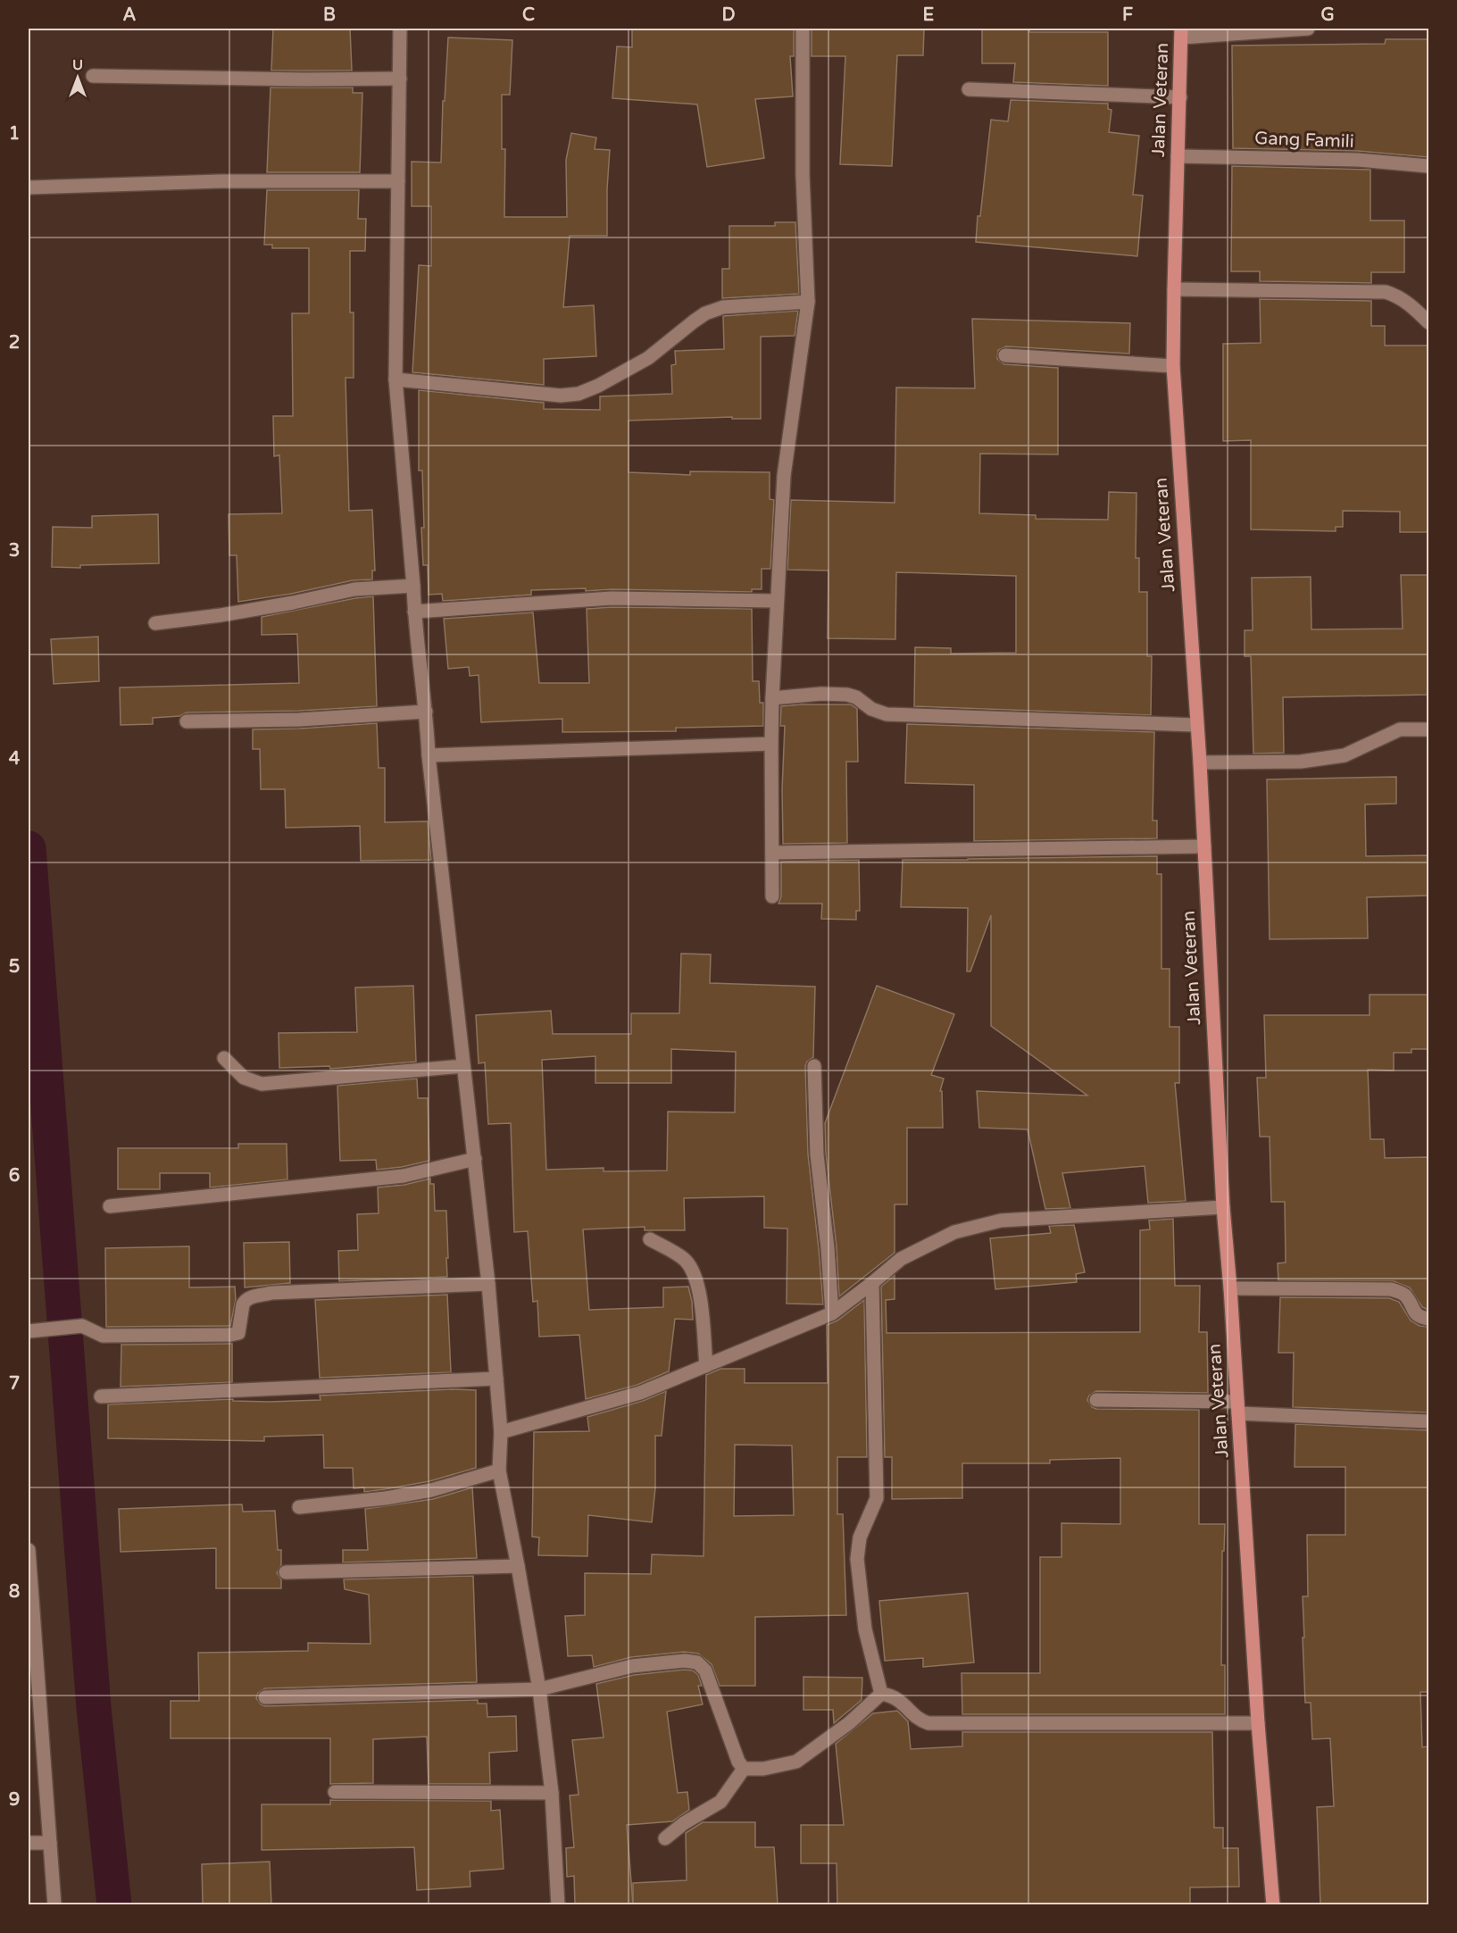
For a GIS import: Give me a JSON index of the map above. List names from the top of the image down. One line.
{"streets":{"main road":["Jalan Veteran"],"street":["Gang Famili"]},"crossings":[["Jalan Veteran","Gang Famili"]],"north":"top","grid":{"columns":["A","B","C","D","E","F","G"],"rows":["1","2","3","4","5","6","7","8","9"]}}
